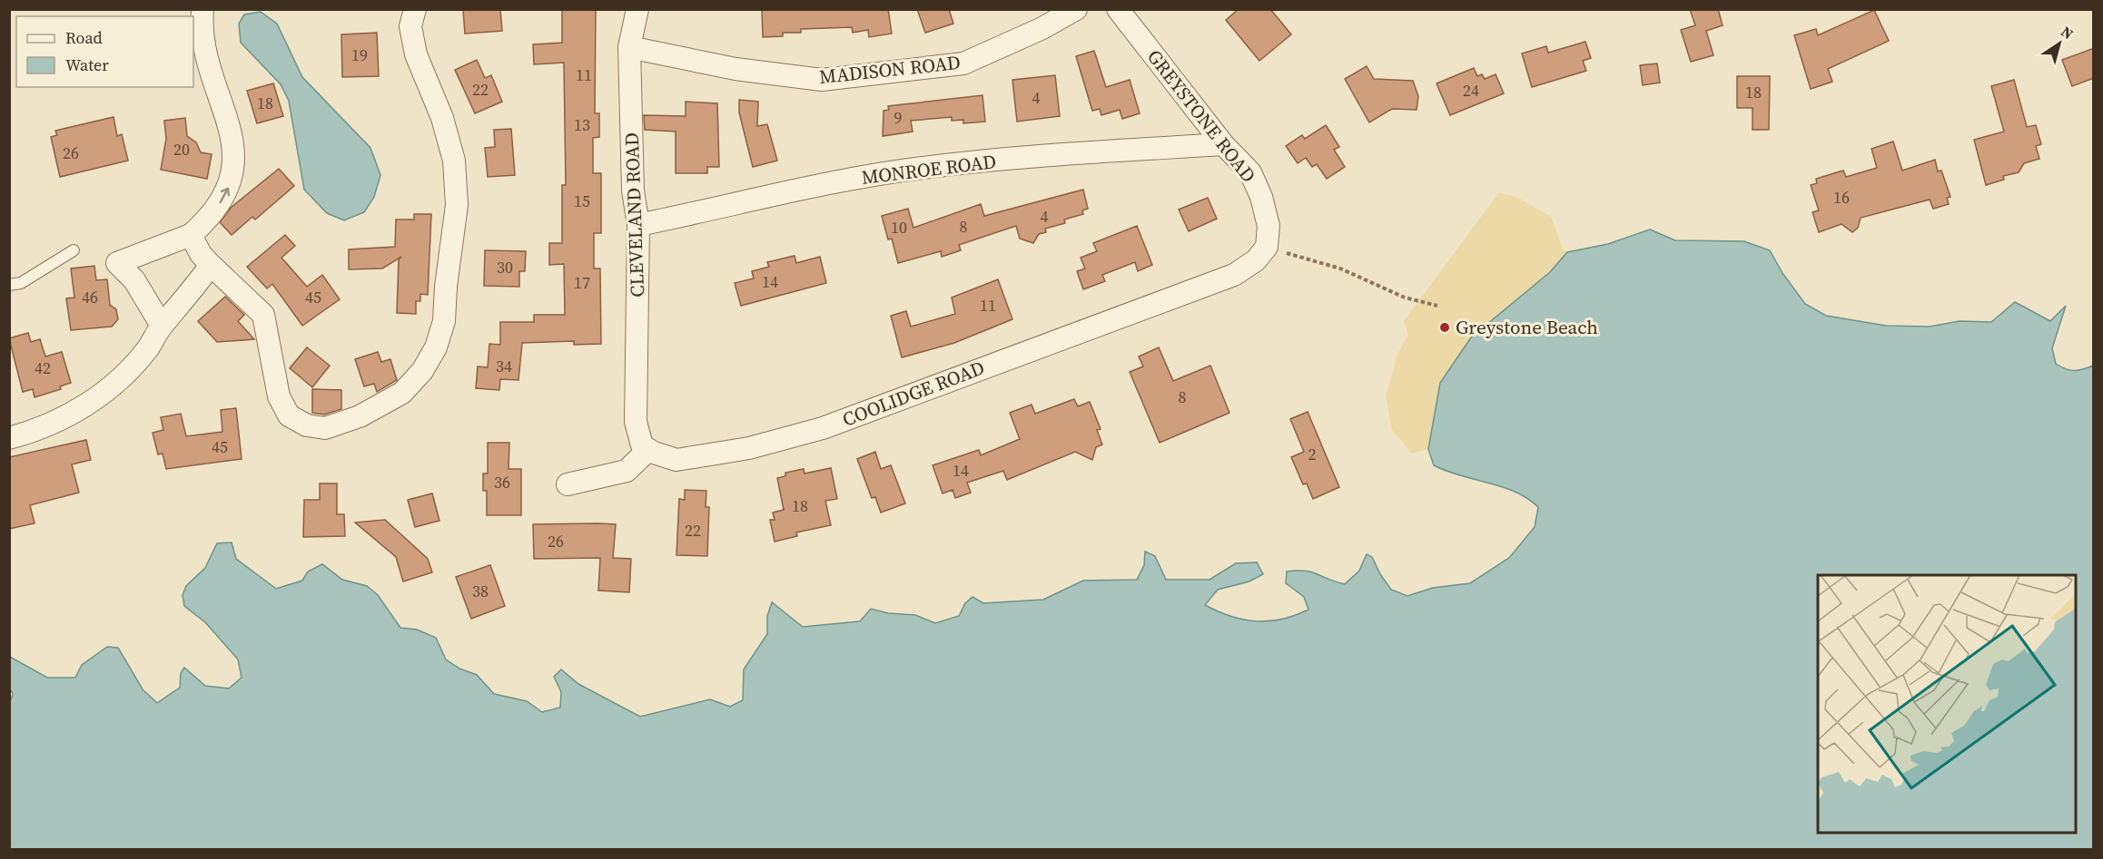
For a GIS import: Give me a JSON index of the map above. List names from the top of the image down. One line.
{"streets":{"street":["MADISON ROAD","GREYSTONE ROAD","MONROE ROAD","CLEVELAND ROAD","COOLIDGE ROAD"]},"crossings":[["MADISON ROAD","CLEVELAND ROAD"],["GREYSTONE ROAD","MONROE ROAD"],["GREYSTONE ROAD","COOLIDGE ROAD"],["MONROE ROAD","CLEVELAND ROAD"],["CLEVELAND ROAD","COOLIDGE ROAD"]],"places":["Greystone Beach"],"house_numbers":["19","11","22","24","18","4","18","9","13","20","26","16","15","4","8","10","30","14","17","46","45","11","34","42","8","45","2","14","36","18","22","26","38"],"legend":["Road","Water"],"north":"top right"}
